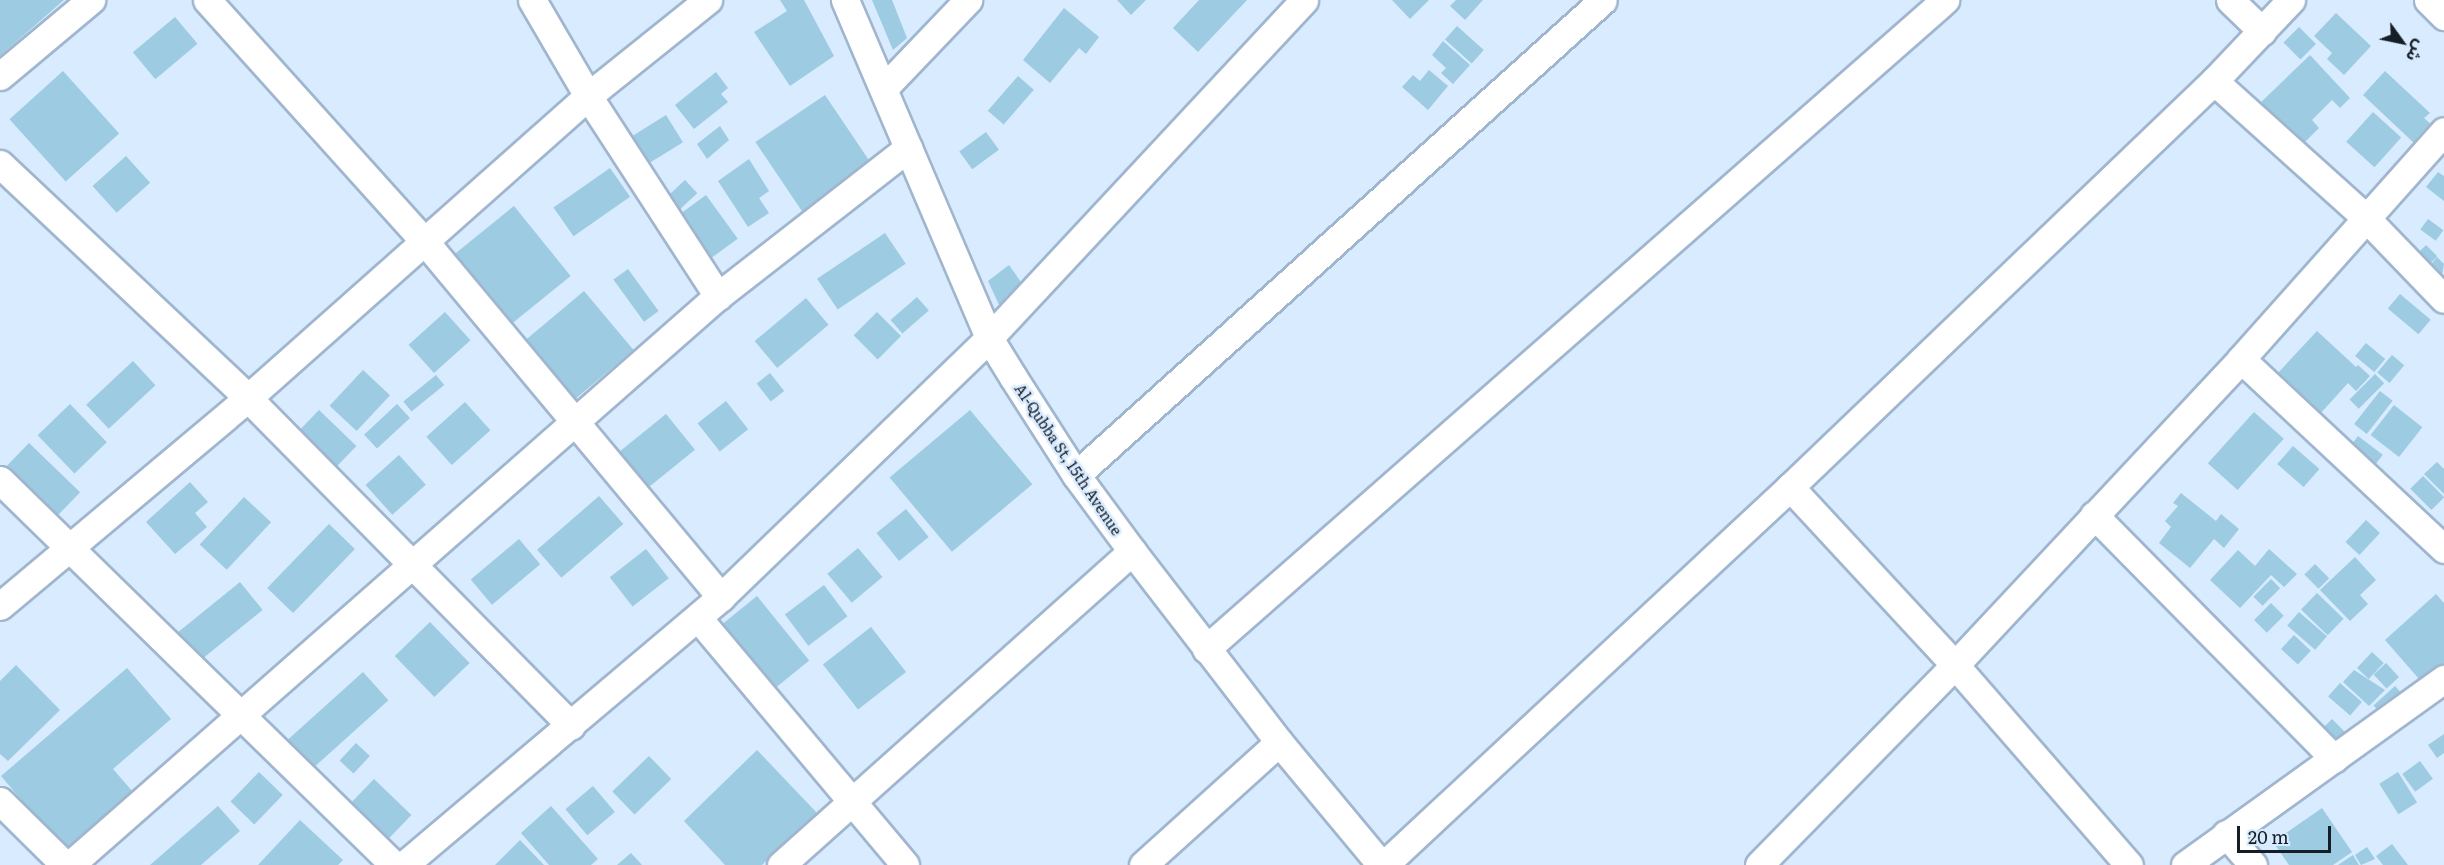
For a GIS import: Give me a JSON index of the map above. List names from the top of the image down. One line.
{"streets":{"street":["Al-Qubba St, 15th Avenue"]},"scale_bar":"20 m","north":"bottom right"}
